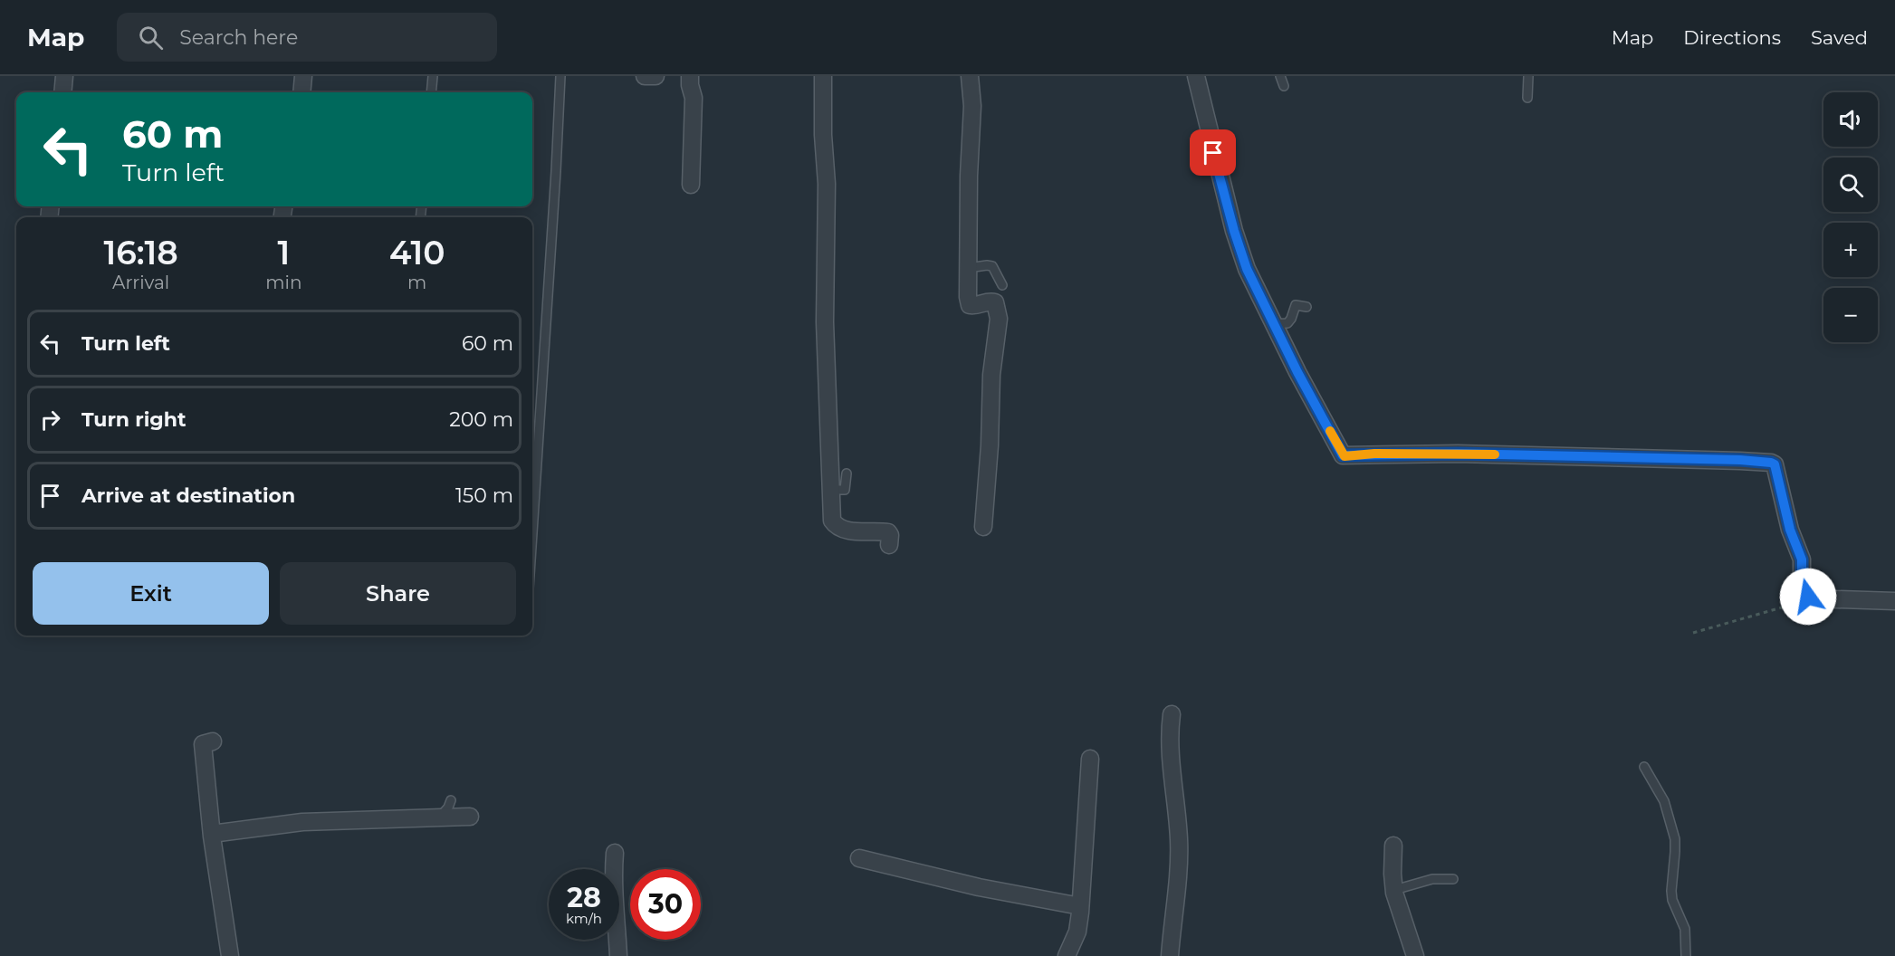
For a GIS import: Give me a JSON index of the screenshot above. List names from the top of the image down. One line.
{"page":{"header":"Map","search":"Search here","nav":["Map","Directions","Saved"],"map_buttons":["+","−"],"turn":["60 m","Turn left"],"eta":["16:18","Arrival","1","min","410","m"],"list":[{"name":"Turn left","value":"60 m"},{"name":"Turn right","value":"200 m"},{"name":"Arrive at destination","value":"150 m"}],"buttons":["Exit","Share"],"speed":"28 km/h","limit":"30"}}
